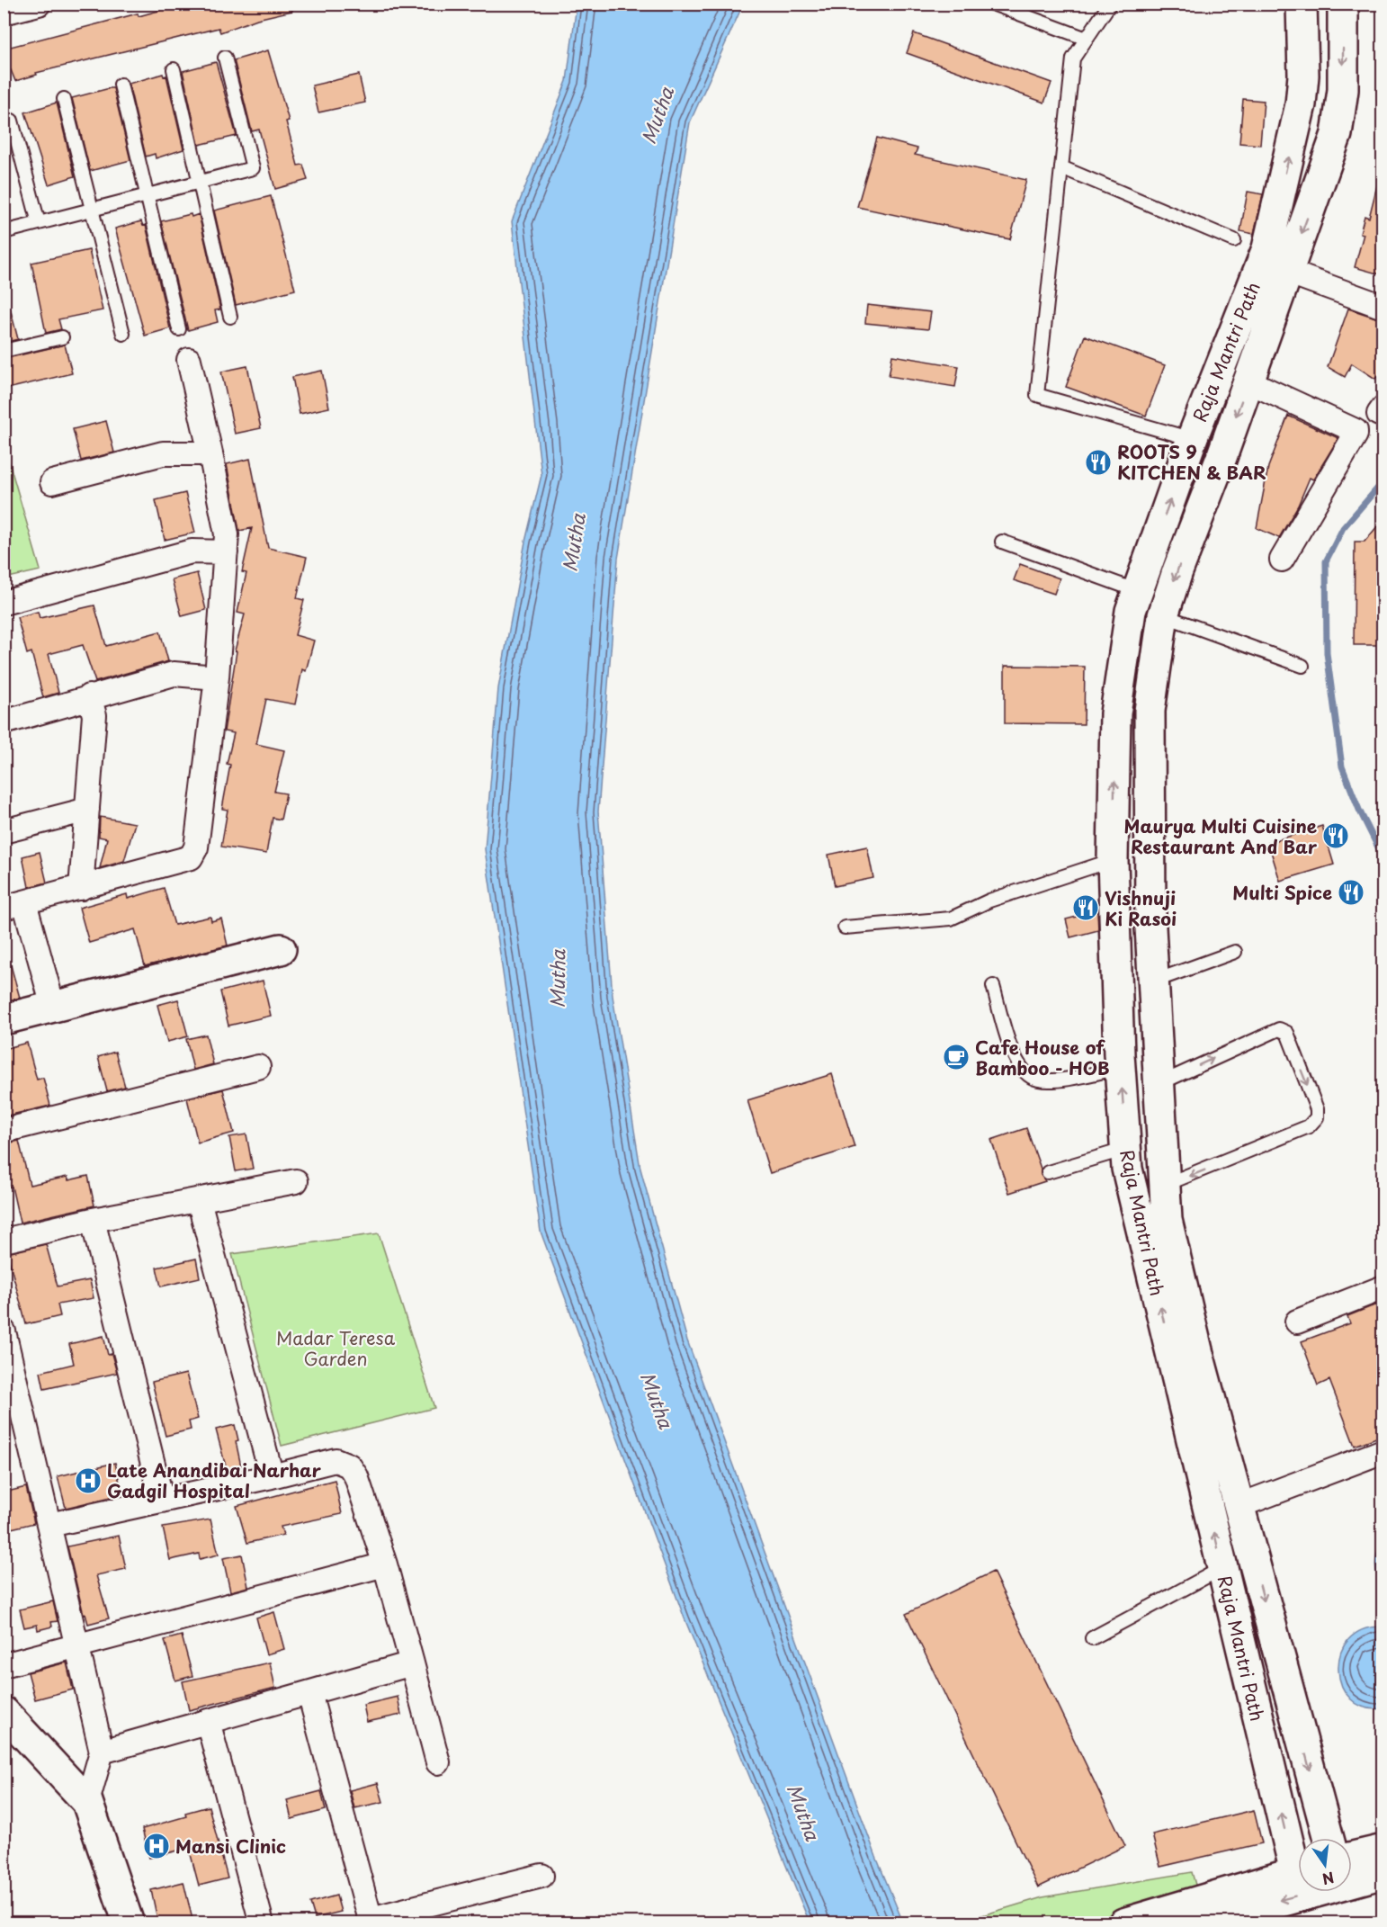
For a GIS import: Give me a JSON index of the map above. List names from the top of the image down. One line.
{"streets":{"main road":["Raja Mantri Path"]},"water":["Mutha"],"parks":["Madar Teresa Garden"],"places":{"restaurant":["ROOTS 9 KITCHEN & BAR","Maurya Multi Cuisine Restaurant And Bar","Multi Spice","Vishnuji Ki Rasoi"],"cafe":["Cafe House of Bamboo - HOB"],"hospital":["Late Anandibai Narhar Gadgil Hospital","Mansi Clinic"]},"north":"bottom"}
